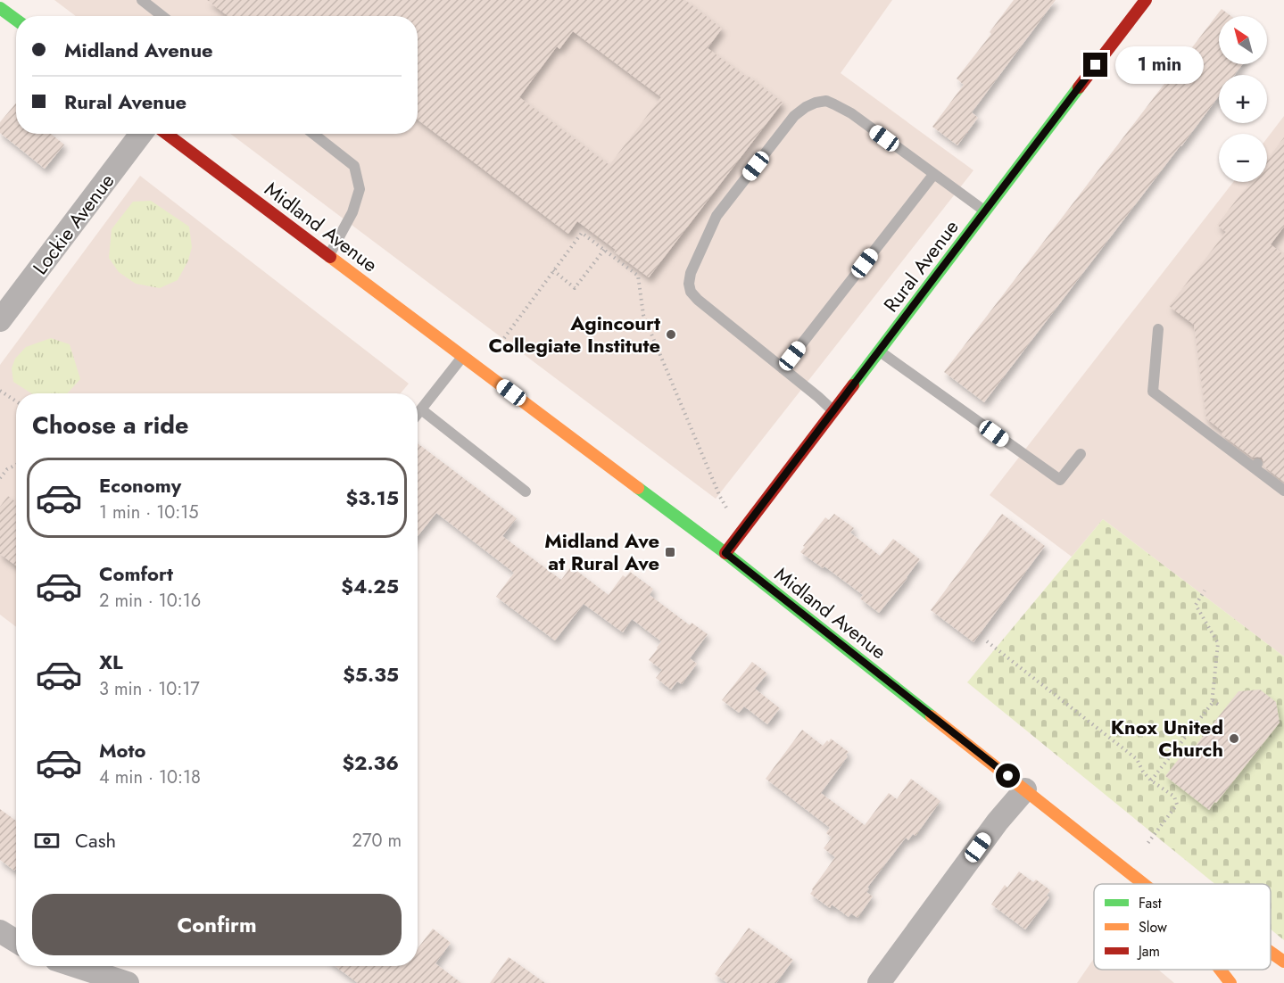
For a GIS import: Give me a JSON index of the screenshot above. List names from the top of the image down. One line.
{"streets":{"main road":["Midland Avenue","Rural Avenue"],"street":["Lockie Avenue"]},"crossings":[["Midland Avenue","Rural Avenue"]],"places":{"other":["Agincourt Collegiate Institute","Knox United Church"],"transit":["Midland Ave at Rural Ave"]},"legend":["Fast","Slow","Jam"],"north":"top left","page":{"map_buttons":["+","−"],"banner":["Midland Avenue","Rural Avenue"],"bubble":"1 min","heading":"Choose a ride","list":[{"name":"Economy","note":"1 min · 10:15","value":"$3.15"},{"name":"Comfort","note":"2 min · 10:16","value":"$4.25"},{"name":"XL","note":"3 min · 10:17","value":"$5.35"},{"name":"Moto","note":"4 min · 10:18","value":"$2.36"}],"pay":["Cash","270 m"],"buttons":"Confirm"}}
